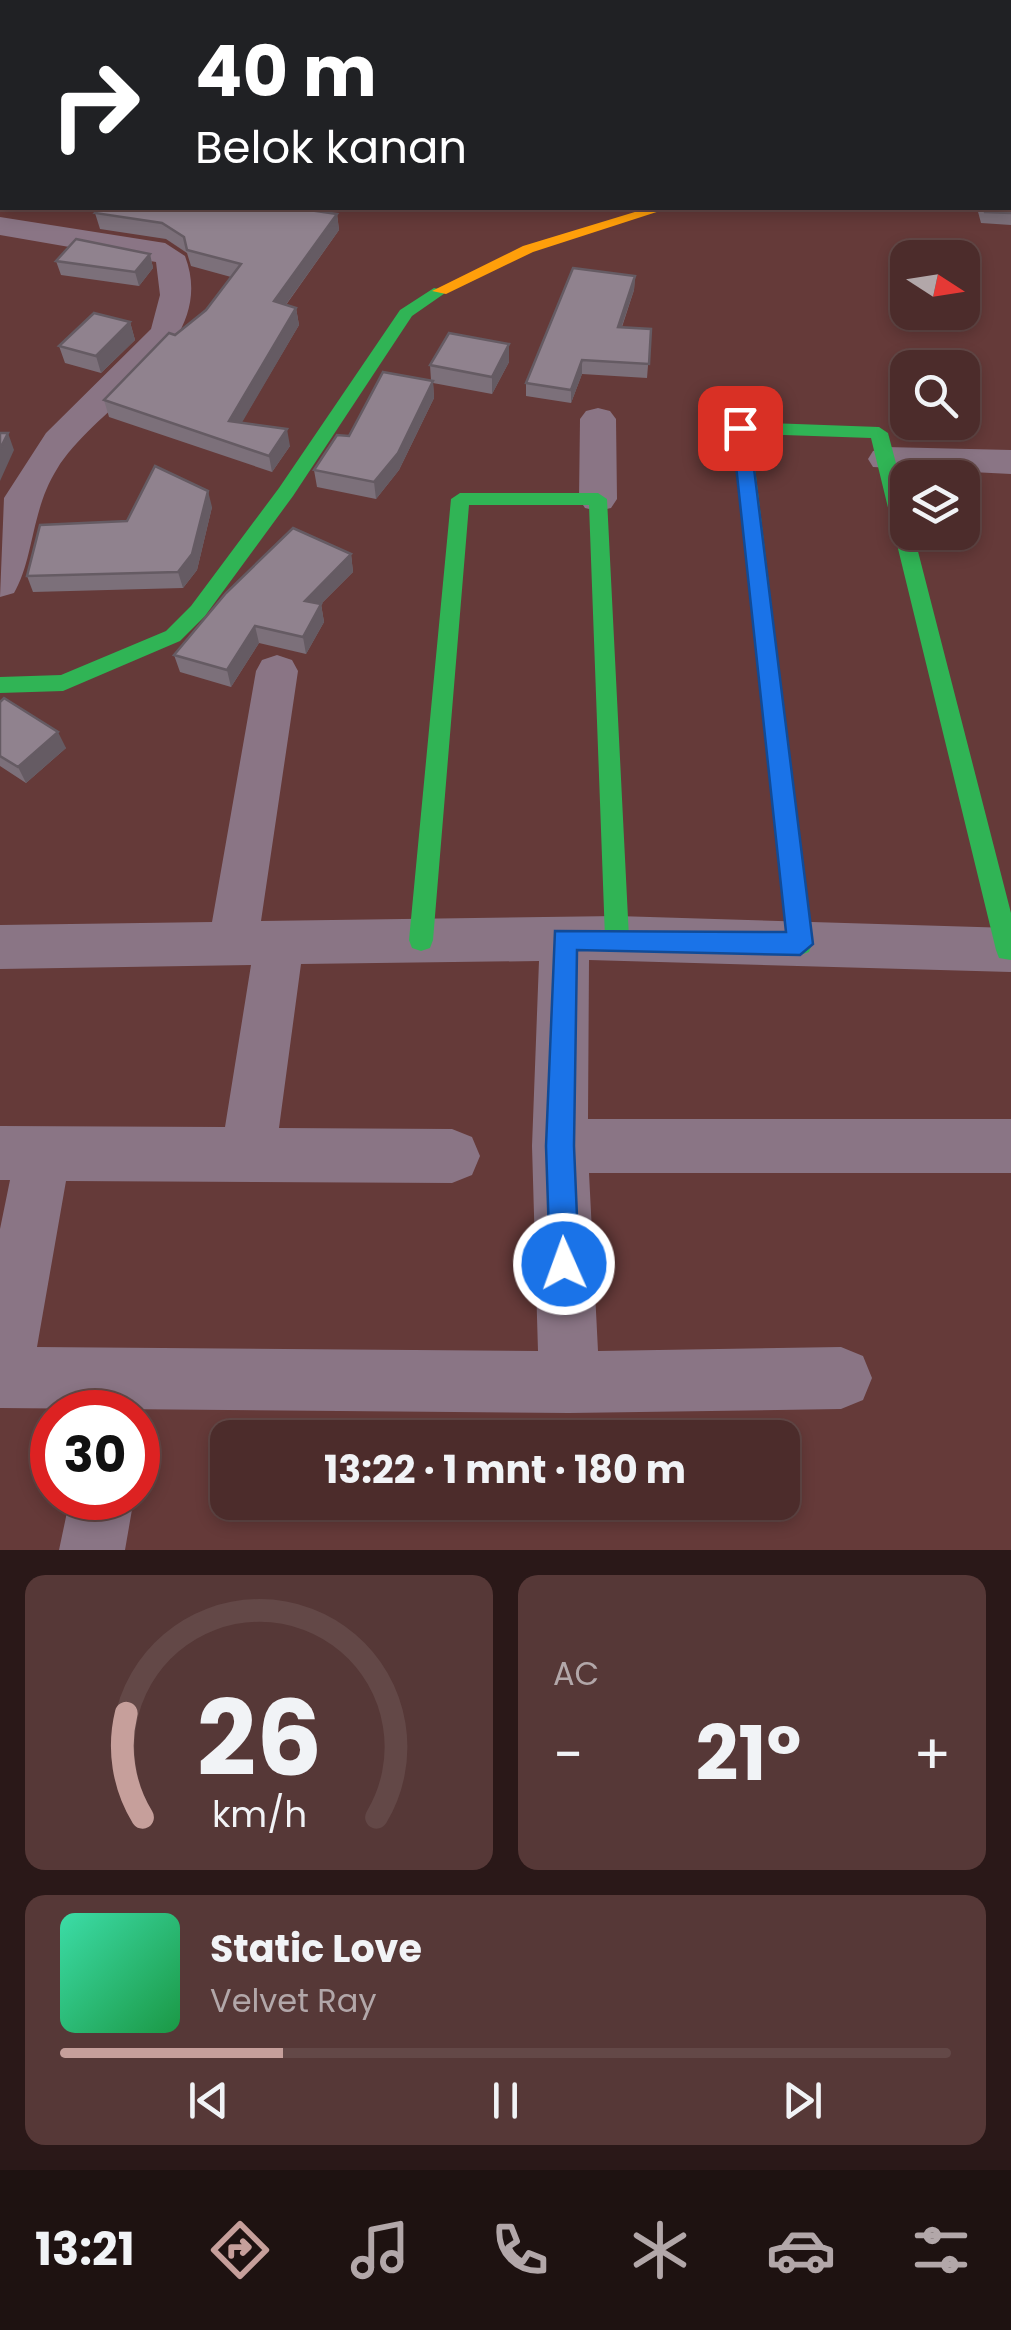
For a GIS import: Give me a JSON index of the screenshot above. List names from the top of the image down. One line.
{"north":"right","page":{"turn":["40 m","Belok kanan"],"limit":"30","trip":"13:22 · 1 mnt · 180 m","tile":"AC","heat":["−","21°","+"],"song":["Static Love","Velvet Ray"],"tabs":"13:21","gauge":["26","km/h"]}}
